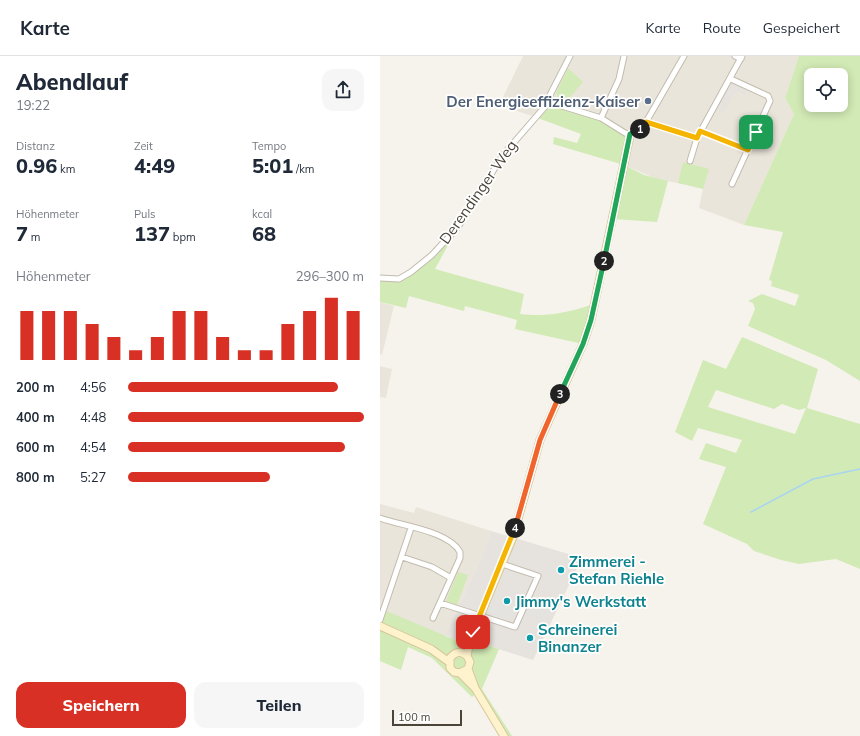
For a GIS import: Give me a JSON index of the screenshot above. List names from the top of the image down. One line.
{"streets":{"street":["Derendinger Weg"]},"places":["Der Energieeffizienz-Kaiser","Zimmerei - Stefan Riehle","Jimmy's Werkstatt","Schreinerei Binanzer"],"scale_bar":"100 m","page":{"header":"Karte","nav":["Karte","Route","Gespeichert"],"heading":["Abendlauf","19:22"],"pins":["1","2","3","4"],"stats":[["Distanz","0.96 km"],["Zeit","4:49"],["Tempo","5:01 /km"],["Höhenmeter","7 m"],["Puls","137 bpm"],["kcal","68"]],"chart":["Höhenmeter","296–300 m"],"list":[{"name":"200 m","note":"4:56"},{"name":"400 m","note":"4:48"},{"name":"600 m","note":"4:54"},{"name":"800 m","note":"5:27"}],"buttons":["Speichern","Teilen"],"scale":"100 m"}}
